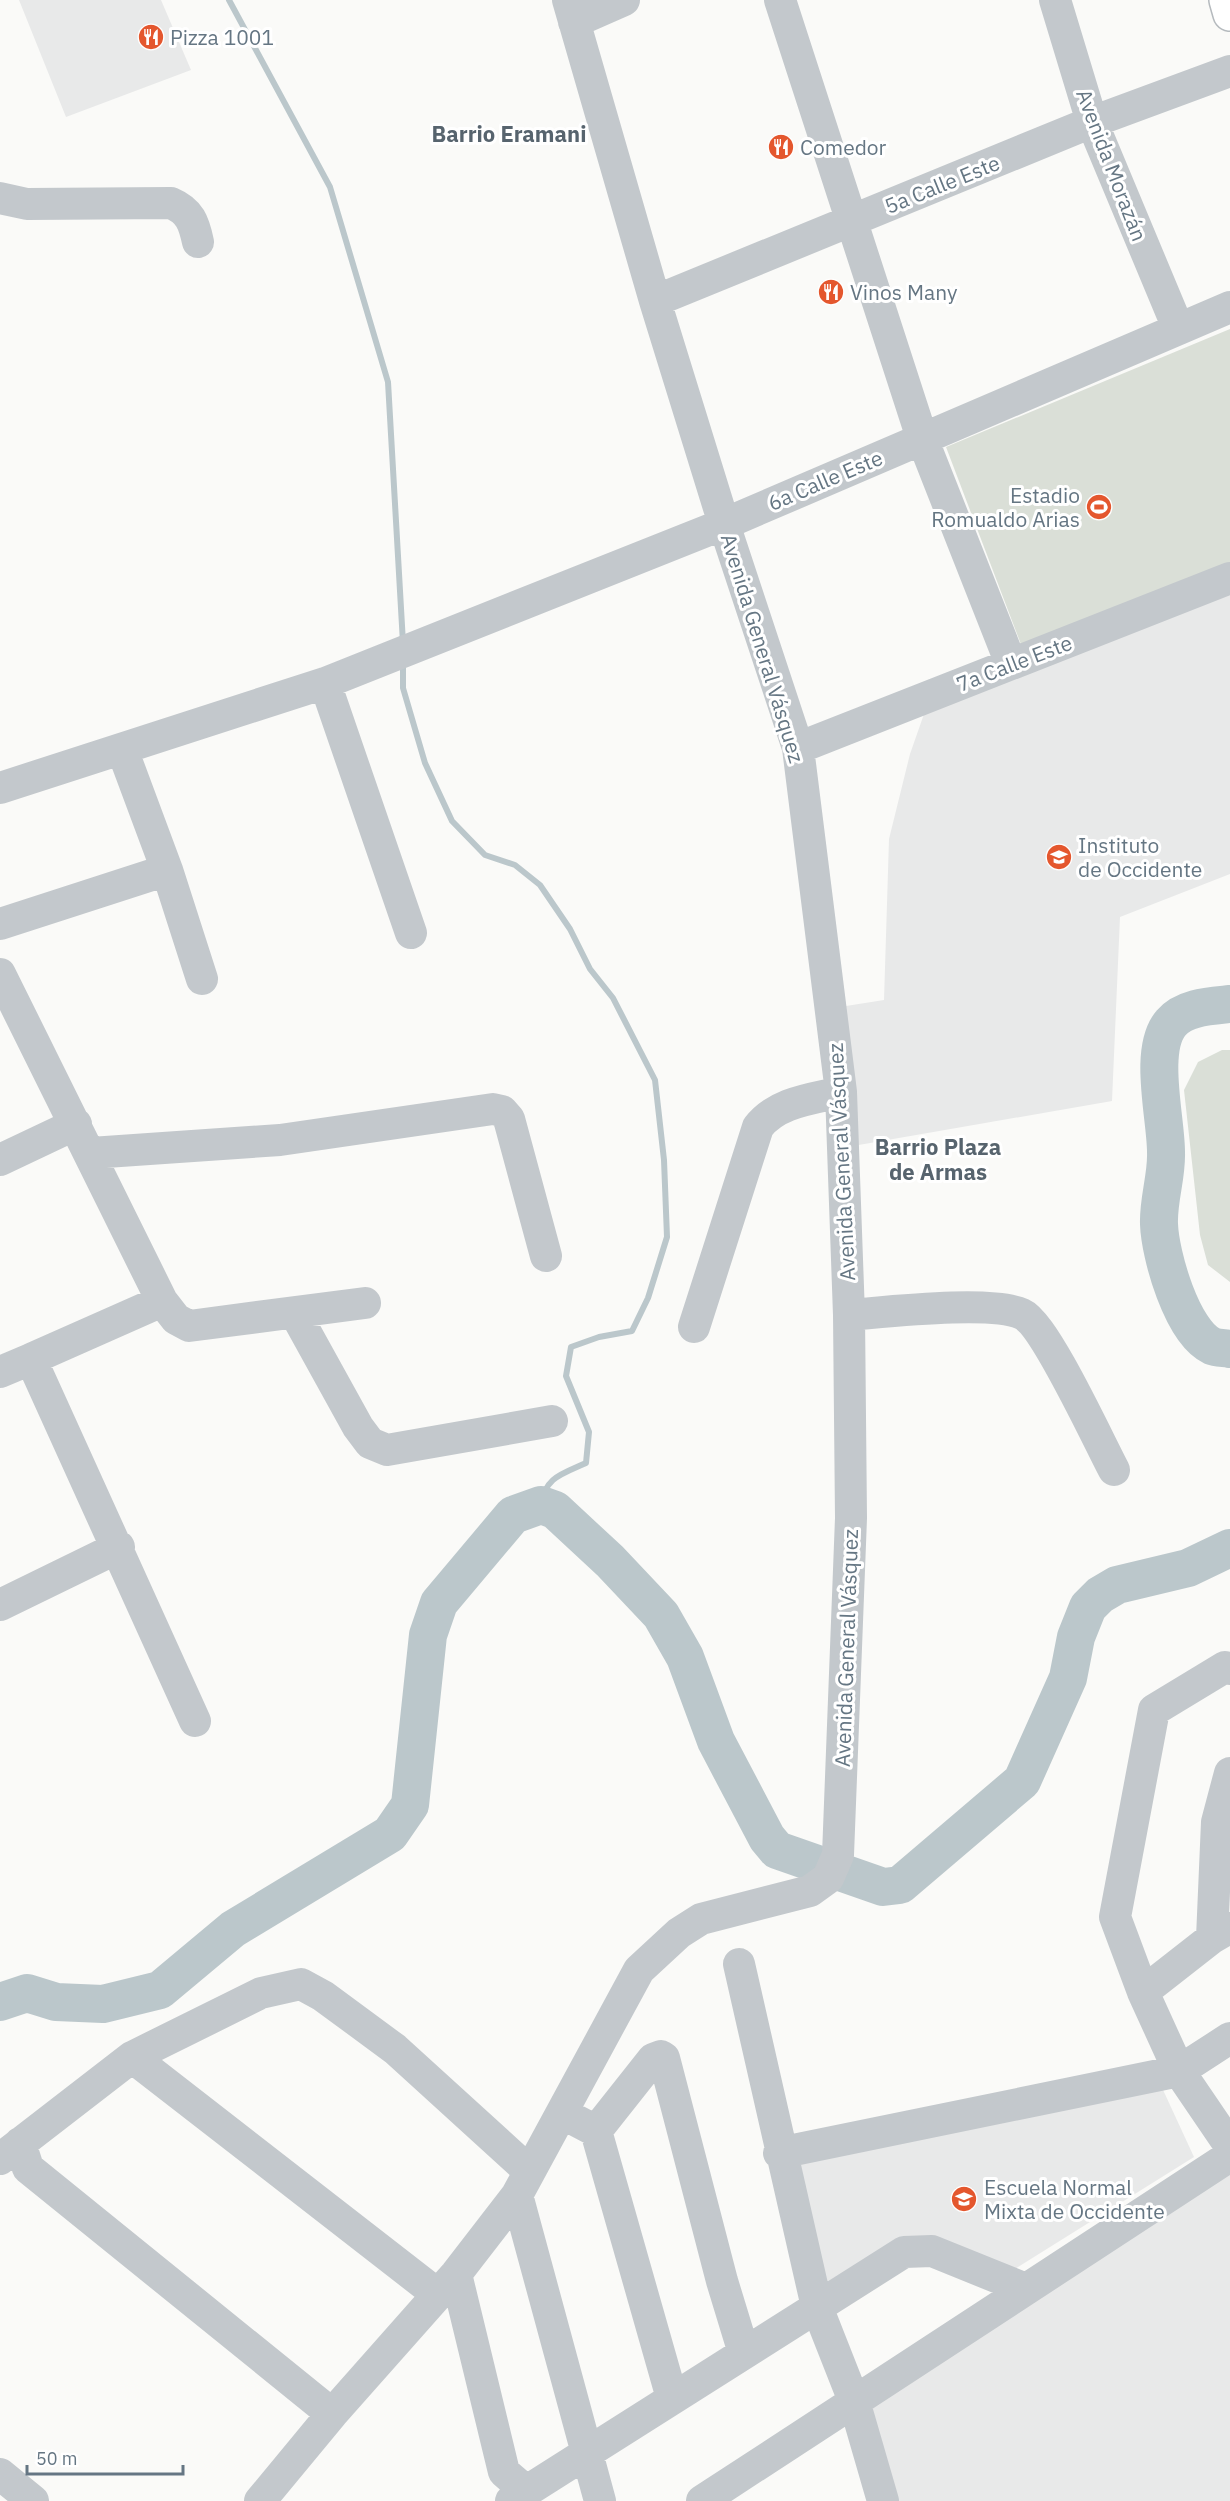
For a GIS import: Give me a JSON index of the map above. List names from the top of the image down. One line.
{"streets":{"street":["Avenida Morazán","5a Calle Este","6a Calle Este","Avenida General Vásquez","7a Calle Este"]},"crossings":[["Avenida Morazán","5a Calle Este"],["Avenida Morazán","6a Calle Este"],["5a Calle Este","Avenida General Vásquez"],["6a Calle Este","Avenida General Vásquez"],["Avenida General Vásquez","7a Calle Este"]],"districts":["Barrio Eramani","Barrio Plaza de Armas"],"places":{"restaurant":["Pizza 1001","Comedor","Vinos Many"],"sports":["Estadio Romualdo Arias"],"school or university":["Instituto de Occidente","Escuela Normal Mixta de Occidente"]},"scale_bar":"50 m"}
